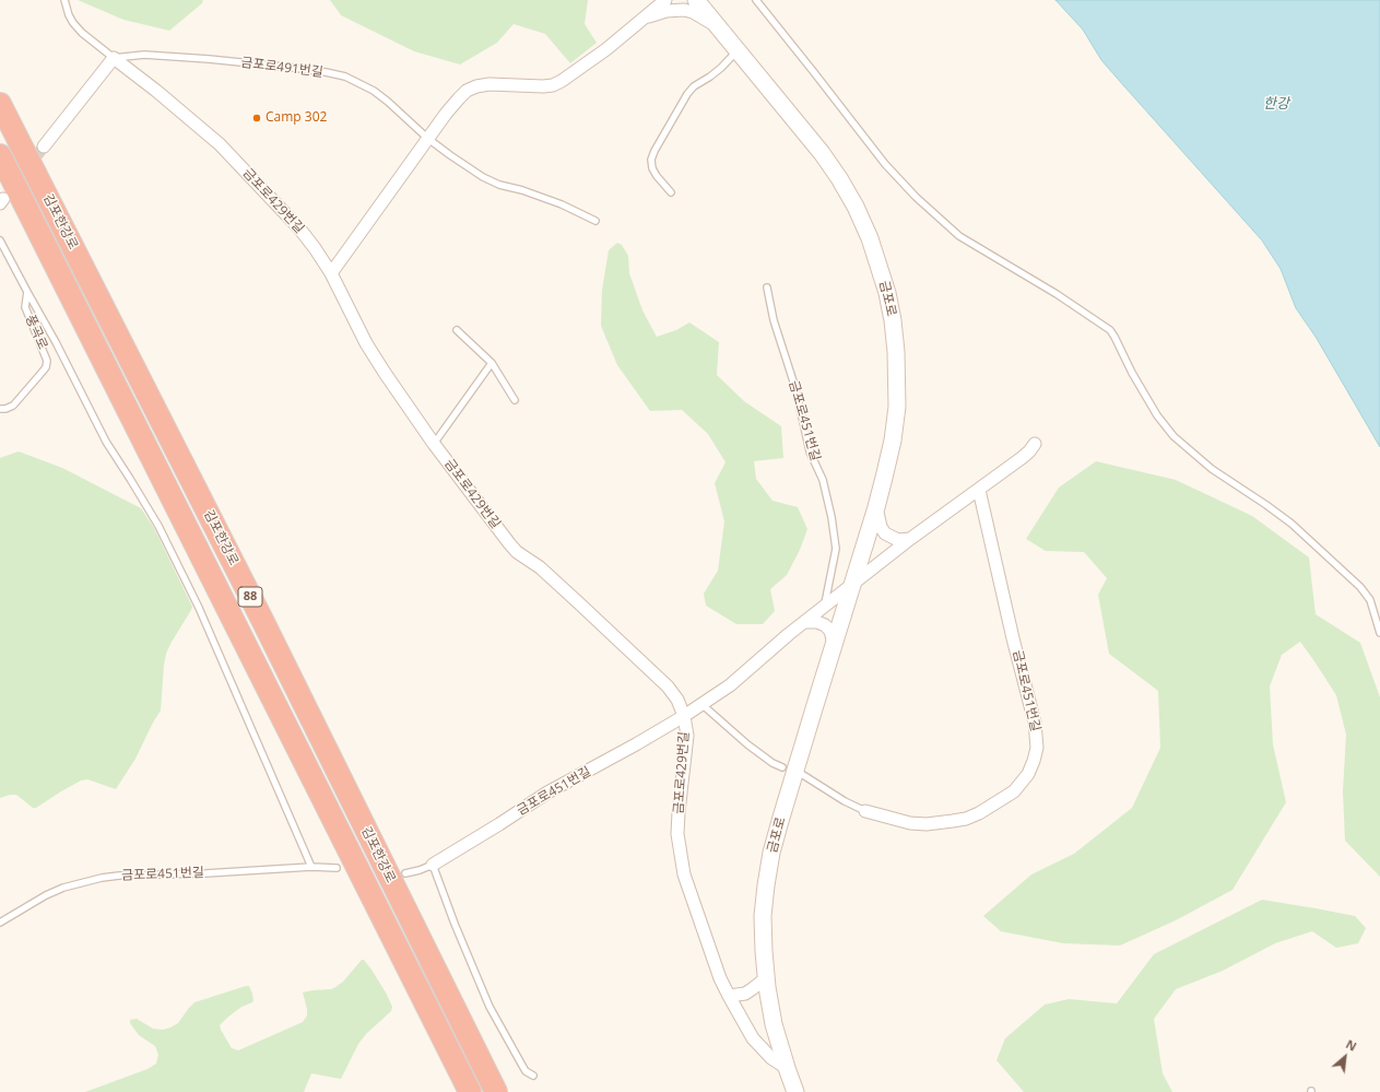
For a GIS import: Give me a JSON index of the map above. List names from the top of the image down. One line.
{"streets":{"highway":["김포한강로","88"],"main road":["금포로"],"street":["금포로429번길","금포로451번길"],"lane":["금포로491번길","풍곡로"]},"crossings":[["금포로491번길","금포로429번길"],["금포로429번길","금포로"],["금포로429번길","금포로451번길"],["금포로","금포로451번길"]],"water":["한강"],"places":["Camp 302"],"north":"top right"}
